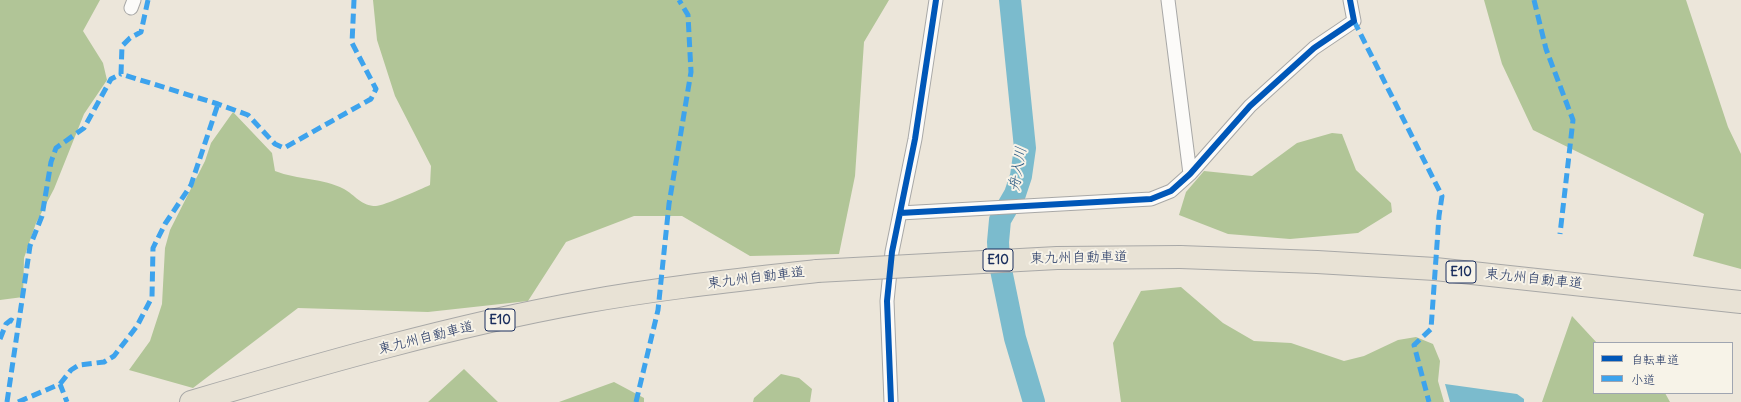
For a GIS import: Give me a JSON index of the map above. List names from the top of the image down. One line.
{"streets":{"highway":["東九州自動車道","E10"]},"water":["舟入川"],"legend":["自転車道","小道"]}
